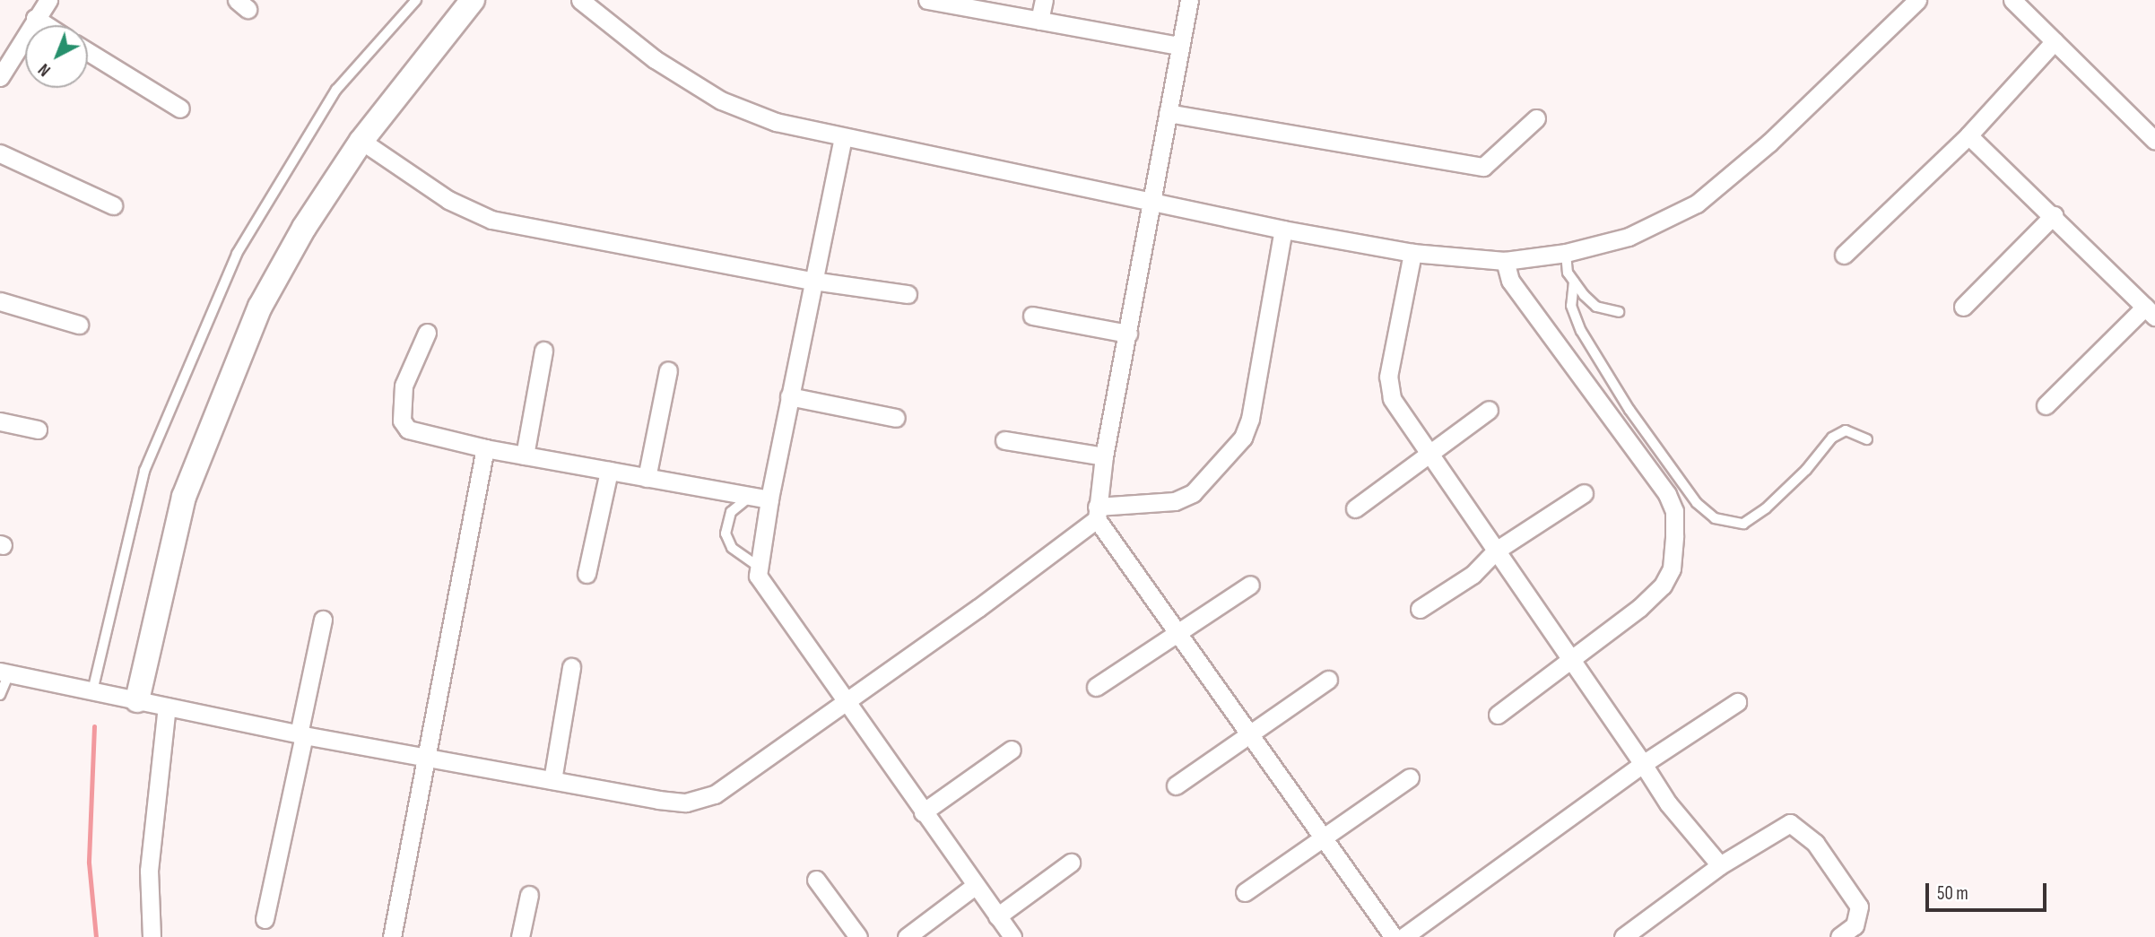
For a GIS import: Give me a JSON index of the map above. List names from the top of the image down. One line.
{"scale_bar":"50 m","north":"bottom left"}
